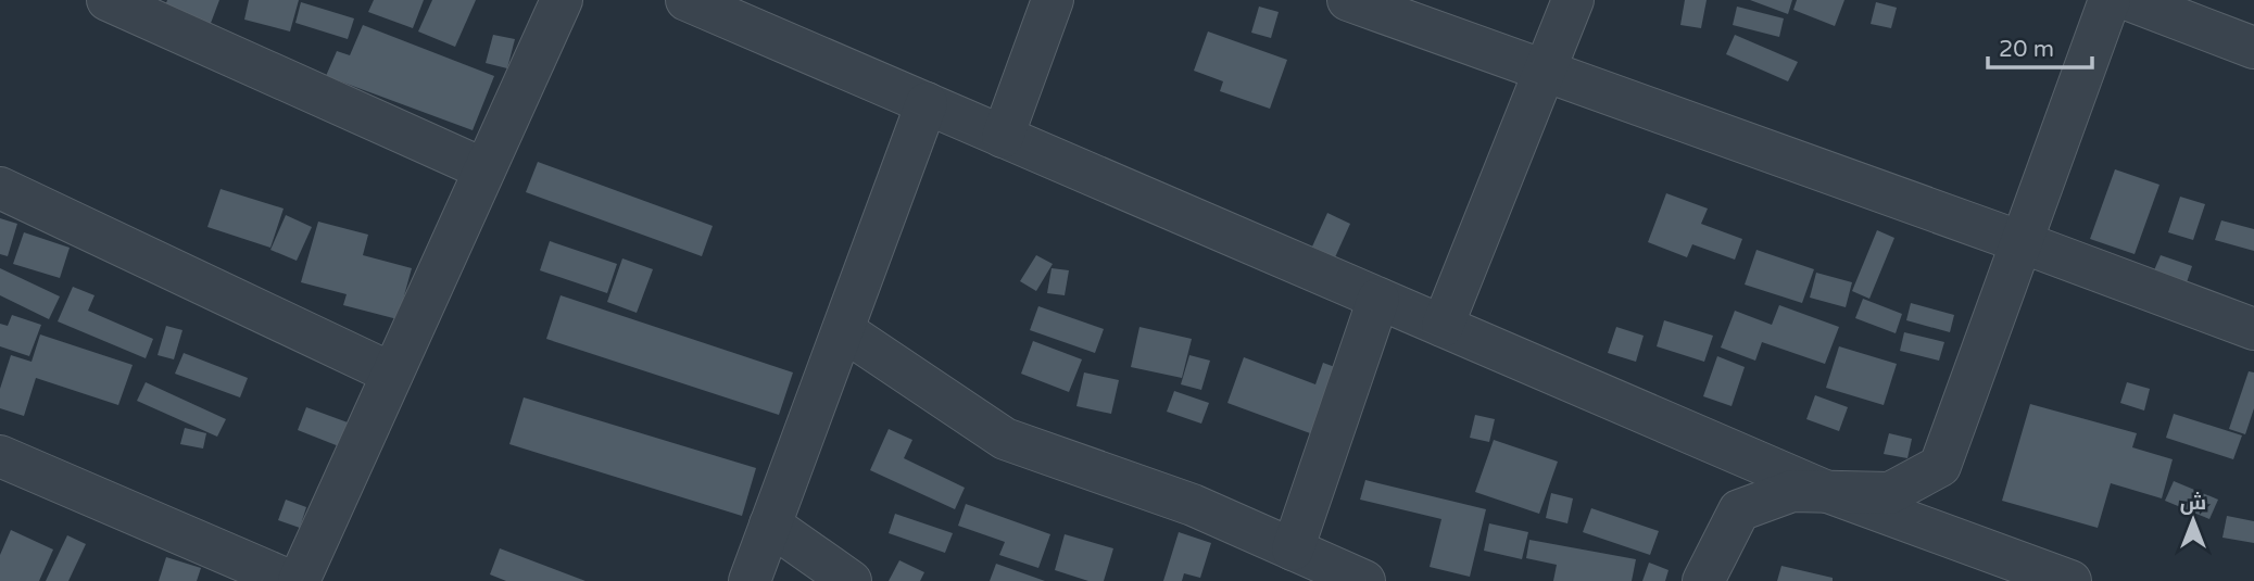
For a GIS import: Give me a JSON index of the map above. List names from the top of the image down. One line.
{"scale_bar":"20 m","north":"top"}
